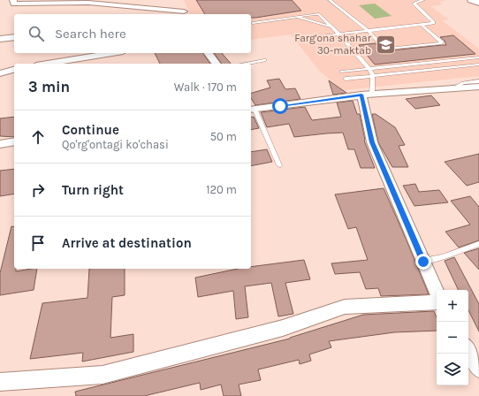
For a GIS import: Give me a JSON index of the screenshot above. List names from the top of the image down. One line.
{"places":{"school or university":["Farg'ona shahar 30-maktab"]},"page":{"search":"Search here","heading":["3 min","Walk · 170 m"],"list":[["Continue","Qo'rg'ontagi ko'chasi","50 m"],["Turn right","120 m"],"Arrive at destination"],"map_buttons":["+","−"]}}
